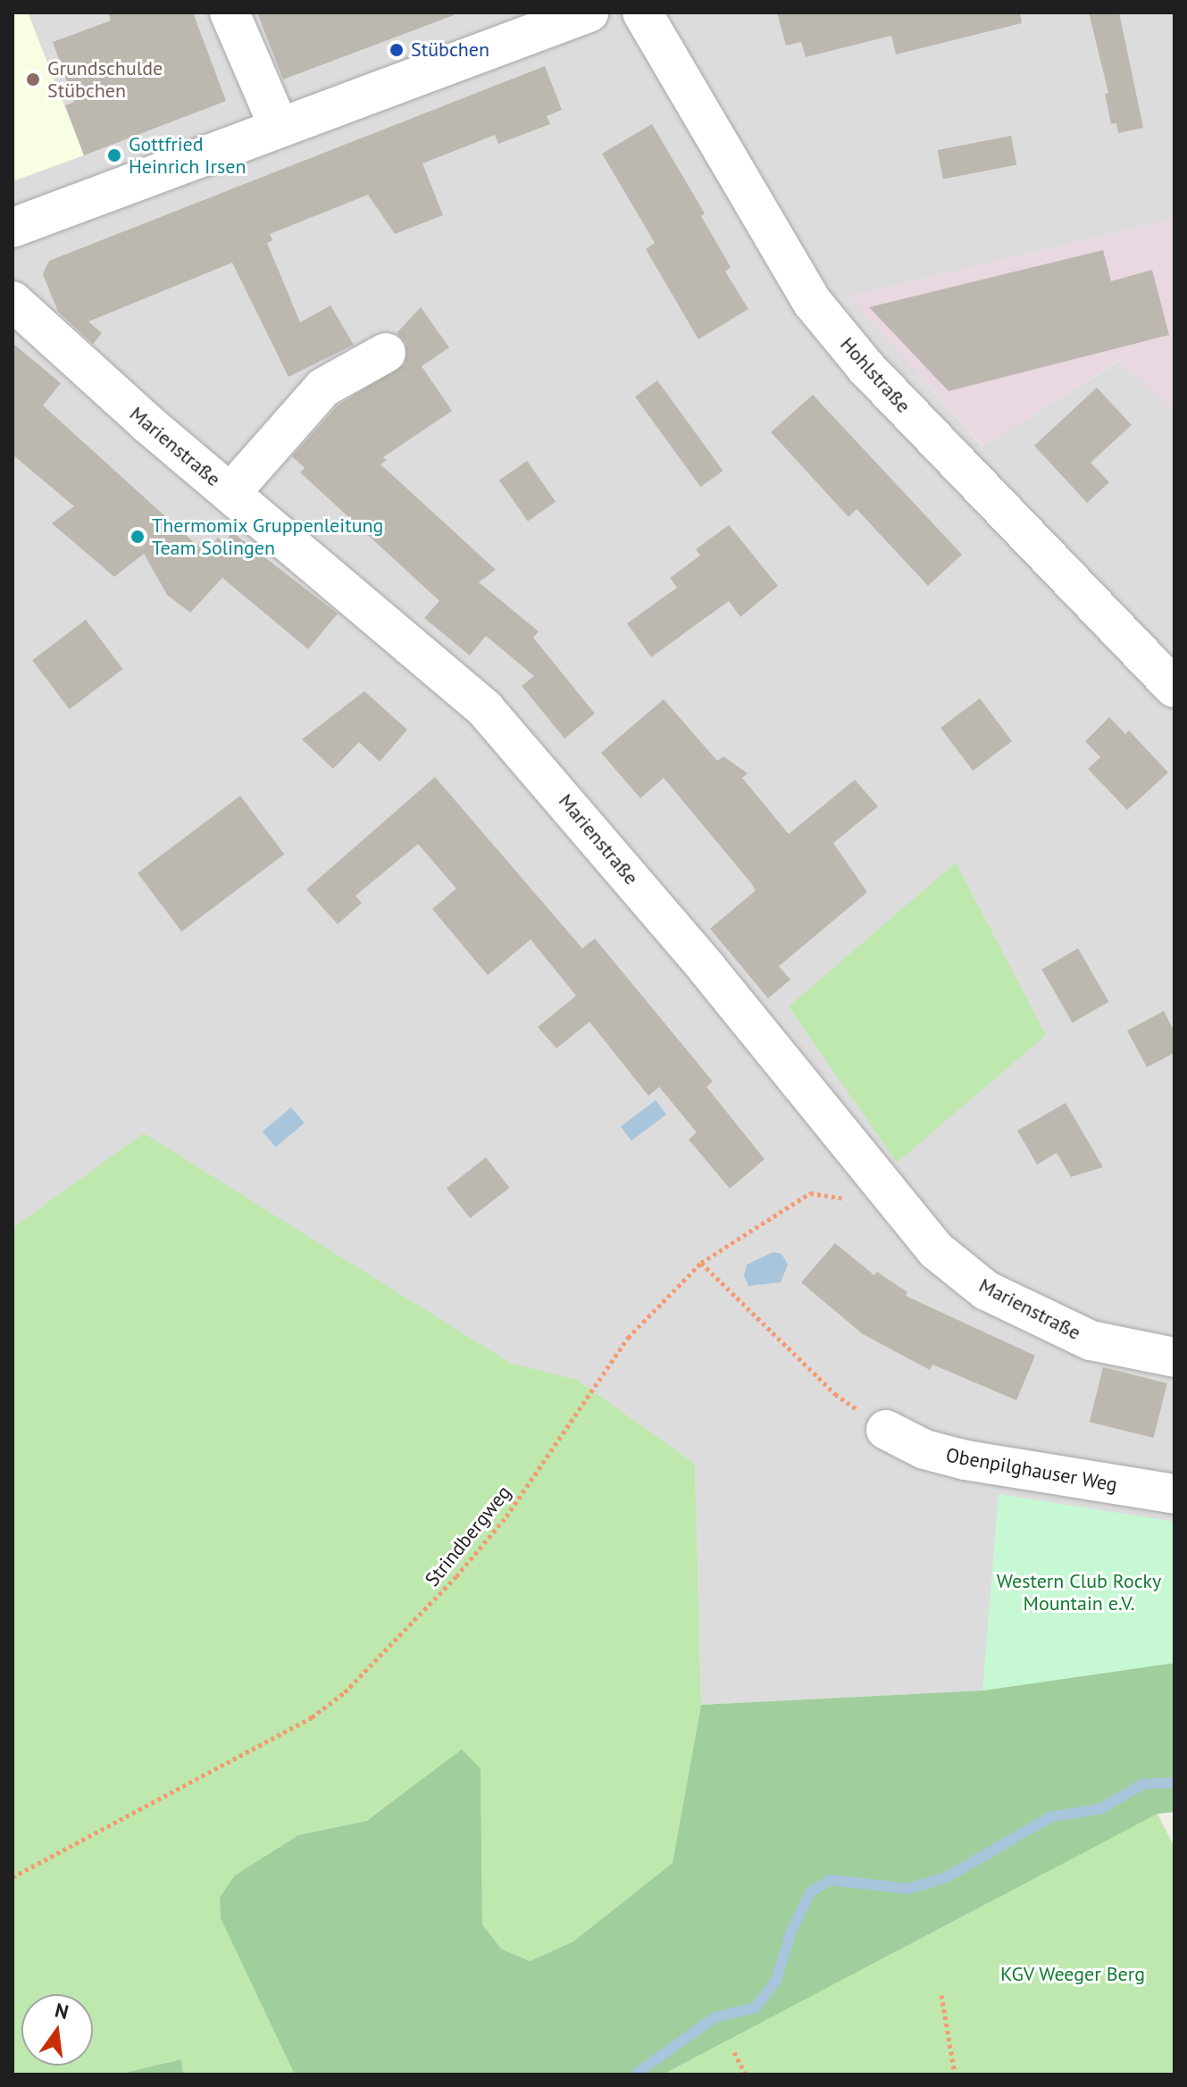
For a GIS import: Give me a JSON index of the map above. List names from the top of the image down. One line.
{"streets":{"street":["Hohlstraße","Marienstraße","Obenpilghauser Weg"],"path":["Strindbergweg"]},"crossings":[["Marienstraße","Strindbergweg"]],"parks":["Western Club Rocky Mountain e.V.","KGV Weeger Berg"],"places":["Stübchen","Grundschulde Stübchen","Gottfried Heinrich Irsen","Thermomix Gruppenleitung Team Solingen"],"north":"top"}
